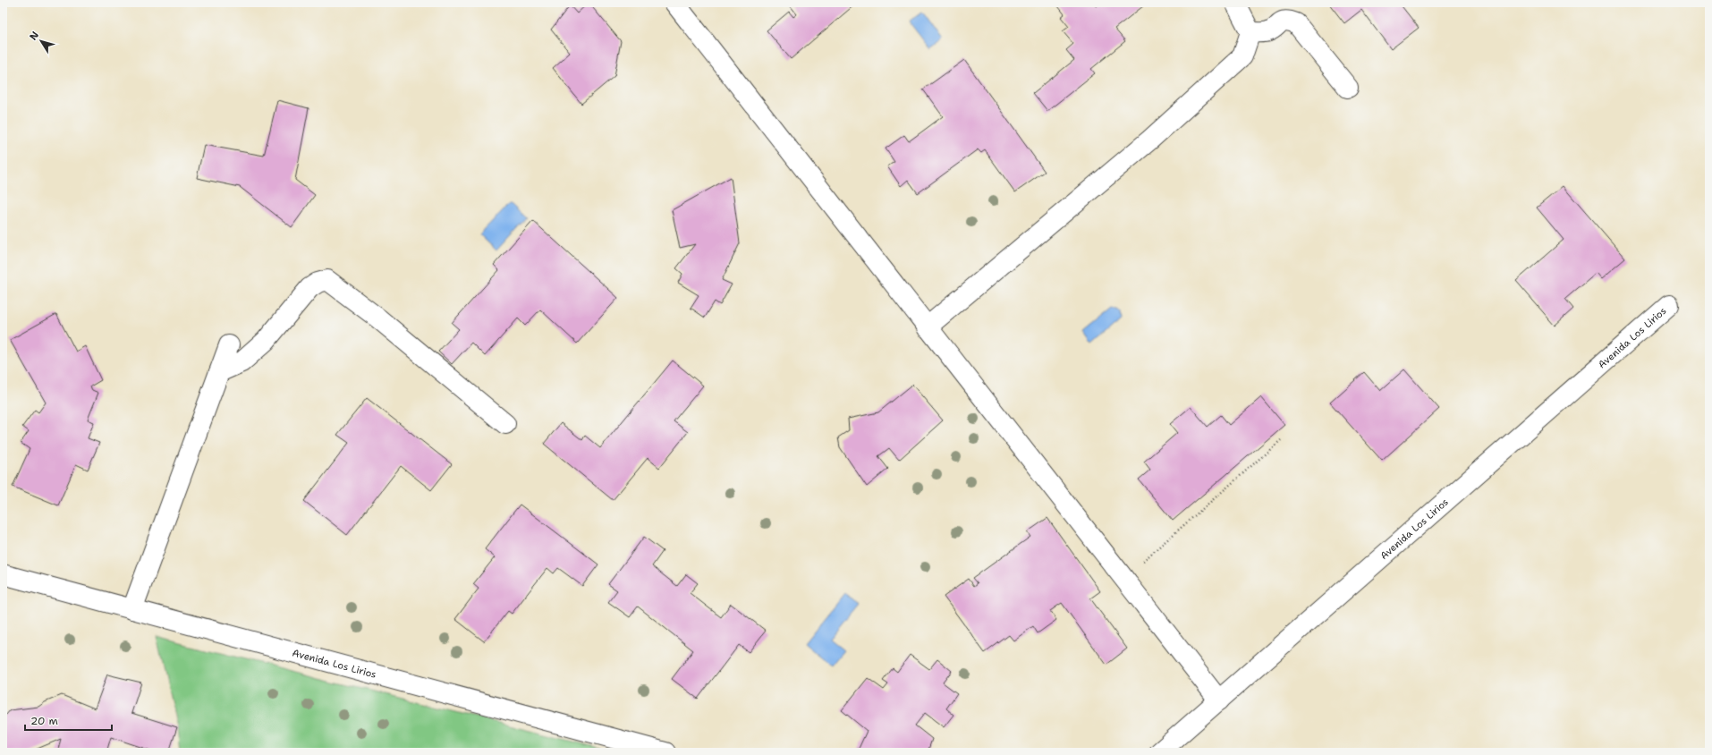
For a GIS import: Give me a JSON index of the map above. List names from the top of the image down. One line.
{"streets":{"street":["Avenida Los Lirios"]},"scale_bar":"20 m","north":"top left"}
